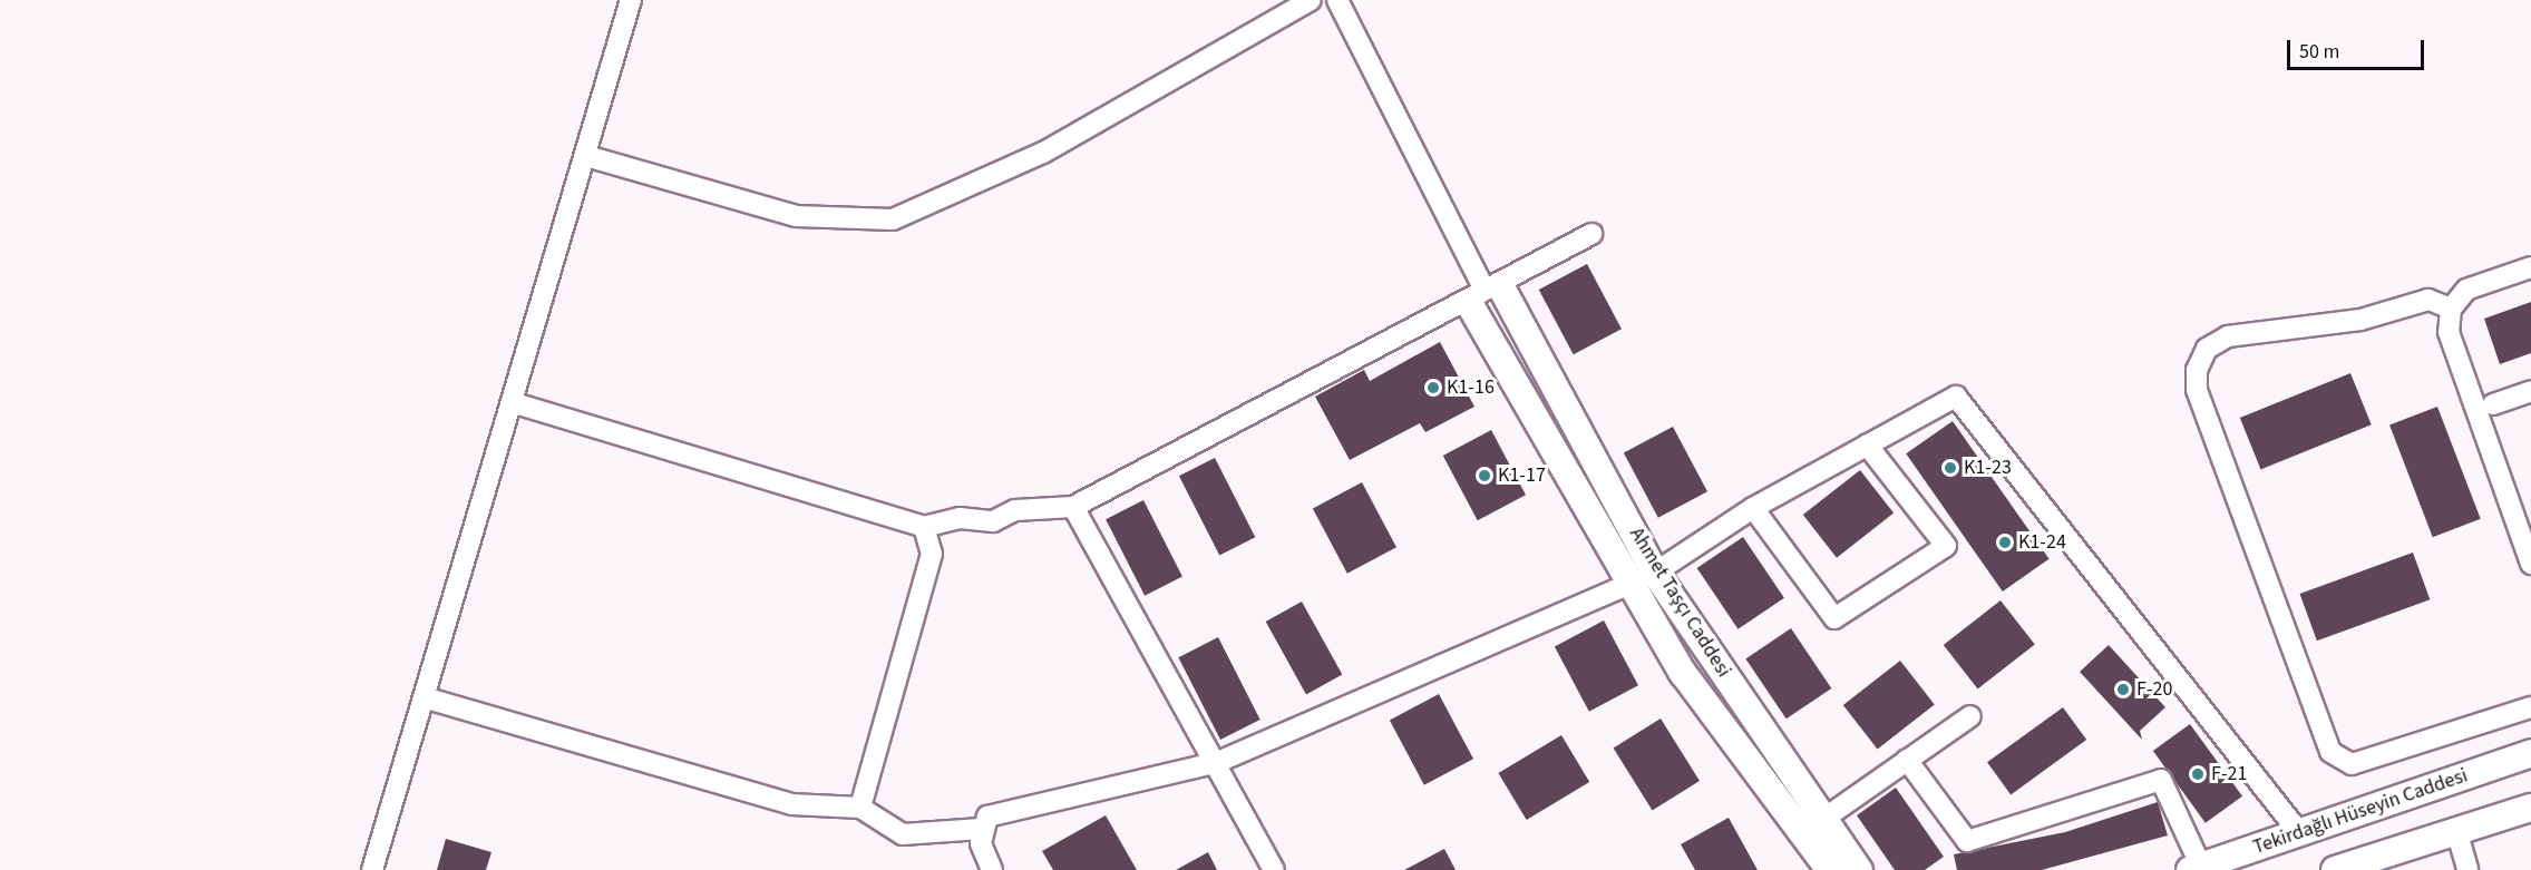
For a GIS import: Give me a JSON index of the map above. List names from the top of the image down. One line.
{"streets":{"main road":["Ahmet Taşçı Caddesi","Tekirdağlı Hüseyin Caddesi"]},"places":["K1-16","K1-23","K1-17","K1-24","F-20","F-21"],"scale_bar":"50 m"}
